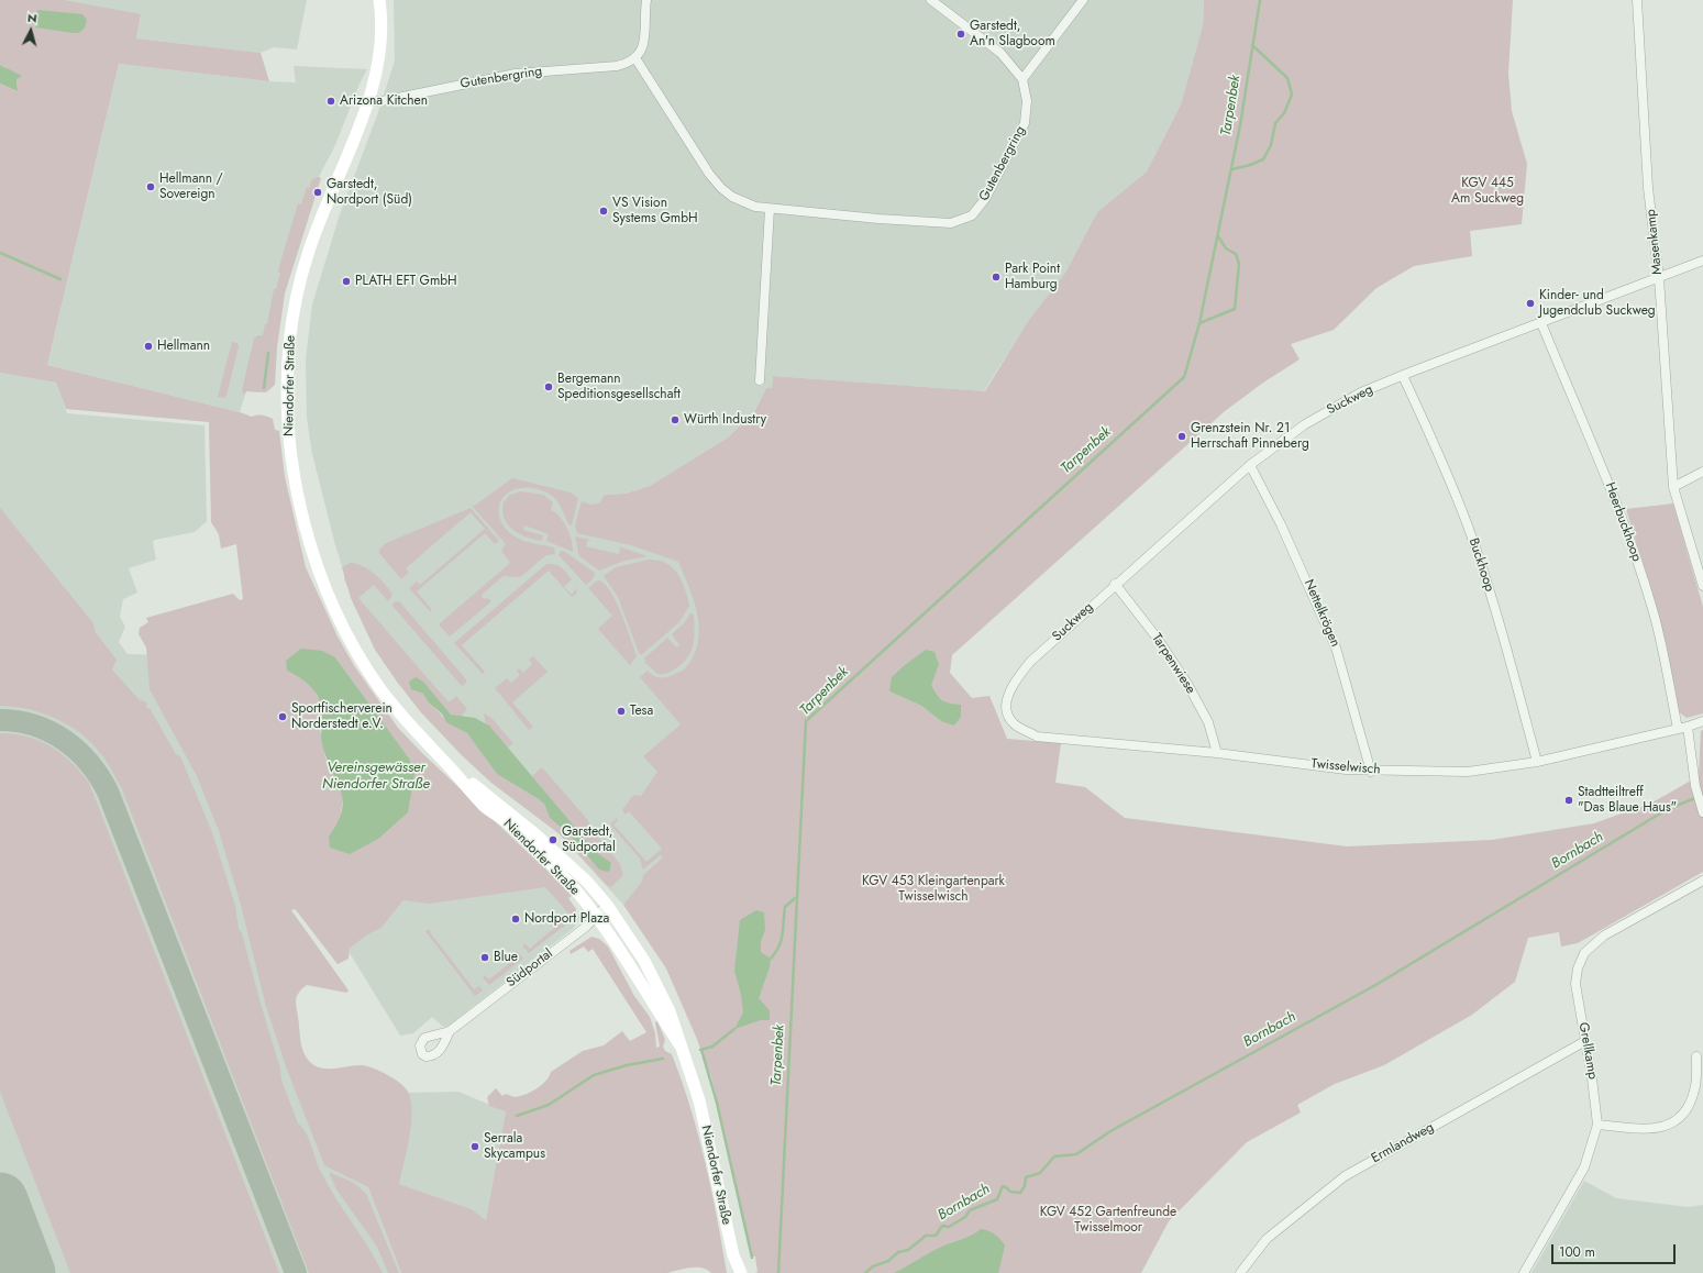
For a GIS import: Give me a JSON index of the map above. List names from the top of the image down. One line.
{"streets":{"main road":["Niendorfer Straße"],"street":["Gutenbergring","Masenkamp","Suckweg","Heerbuckhoop","Buckhoop","Nettelkrögen","Tarpenwiese","Twisselwisch","Südportal","Grellkamp","Ermlandweg"]},"crossings":[["Gutenbergring","Niendorfer Straße"],["Masenkamp","Suckweg"],["Niendorfer Straße","Südportal"],["Suckweg","Heerbuckhoop"],["Suckweg","Buckhoop"],["Suckweg","Nettelkrögen"],["Suckweg","Tarpenwiese"],["Suckweg","Twisselwisch"],["Heerbuckhoop","Twisselwisch"],["Buckhoop","Twisselwisch"],["Nettelkrögen","Twisselwisch"],["Tarpenwiese","Twisselwisch"],["Grellkamp","Ermlandweg"]],"water":["Tarpenbek","Vereinsgewässer Niendorfer Straße","Bornbach"],"parks":["KGV 445 Am Suckweg","KGV 453 Kleingartenpark Twisselwisch","KGV 452 Gartenfreunde Twisselmoor"],"places":["Garstedt, An'n Slagboom","Arizona Kitchen","Hellmann / Sovereign","Garstedt, Nordport (Süd)","VS Vision Systems GmbH","Park Point Hamburg","PLATH EFT GmbH","Kinder- und Jugendclub Suckweg","Hellmann","Bergemann Speditionsgesellschaft","Würth Industry","Grenzstein Nr. 21 Herrschaft Pinneberg","Tesa","Sportfischerverein Norderstedt e.V.","Stadtteiltreff \"Das Blaue Haus\"","Garstedt, Südportal","Nordport Plaza","Blue","Serrala Skycampus"],"scale_bar":"100 m","north":"top"}
